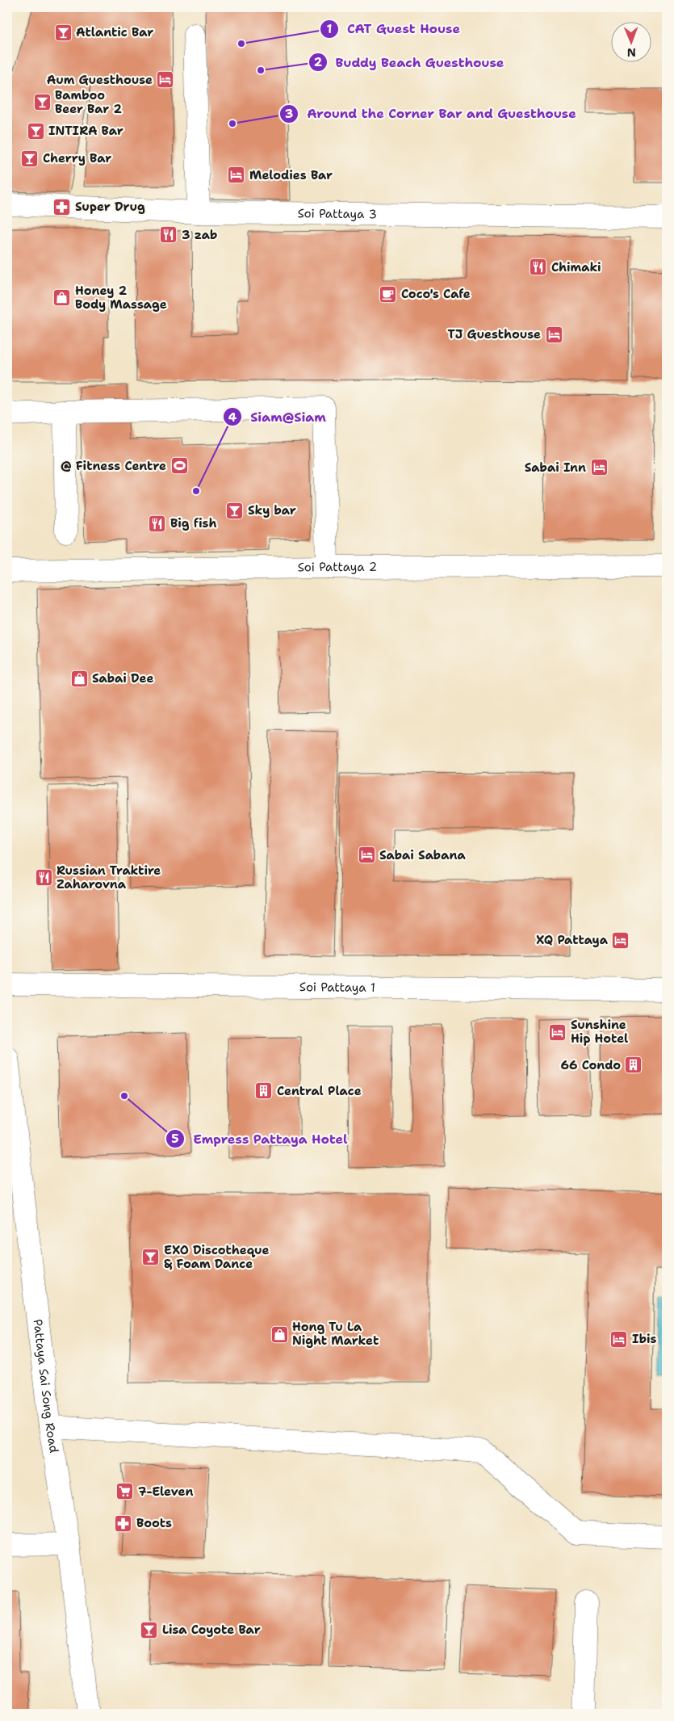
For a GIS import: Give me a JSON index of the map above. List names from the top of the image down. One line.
{"streets":{"street":["Soi Pattaya 3","Soi Pattaya 2","Soi Pattaya 1","Pattaya Sai Song Road"]},"places":{"bar":["Atlantic Bar","Bamboo Beer Bar 2","INTIRA Bar","Cherry Bar","Sky bar","EXO Discotheque & Foam Dance","Lisa Coyote Bar"],"other":["CAT Guest House","Buddy Beach Guesthouse","Around the Corner Bar and Guesthouse","Siam@Siam","Empress Pattaya Hotel"],"hotel":["Aum Guesthouse","Melodies Bar","TJ Guesthouse","Sabai Inn","Sabai Sabana","XQ Pattaya","Sunshine Hip Hotel","Ibis"],"pharmacy":["Super Drug","Boots"],"restaurant":["3 zab","Chimaki","Big fish","Russian Traktire Zaharovna"],"cafe":["Coco's Cafe"],"shop":["Honey 2 Body Massage","Sabai Dee","Hong Tu La Night Market"],"sports":["@ Fitness Centre"],"building":["66 Condo","Central Place"],"supermarket":["7-Eleven"]},"north":"bottom"}
